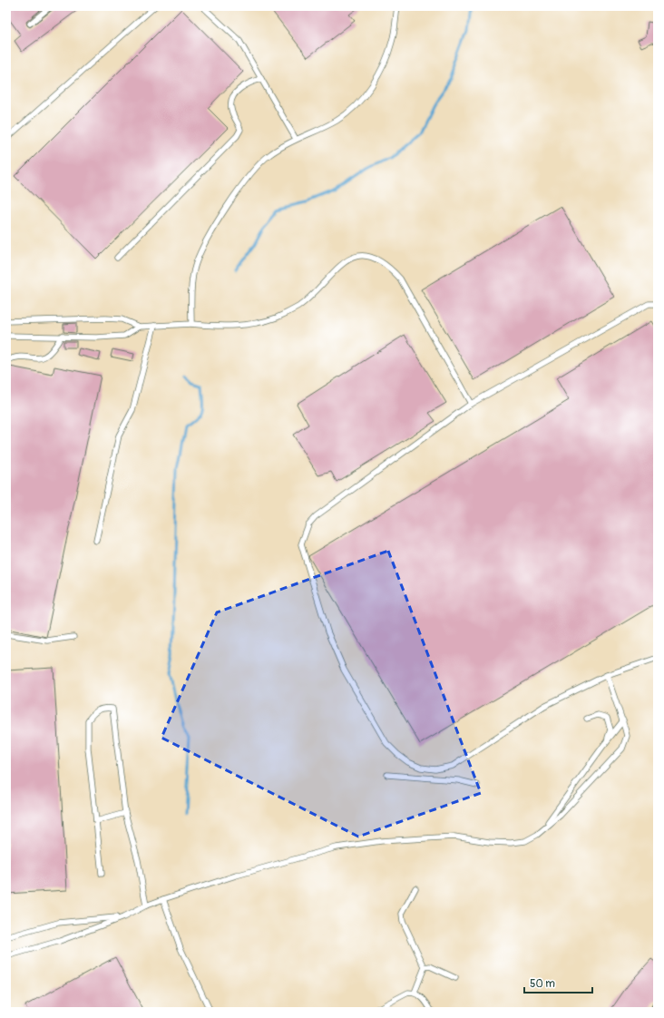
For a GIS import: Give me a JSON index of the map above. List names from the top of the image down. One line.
{"scale_bar":"50 m"}
